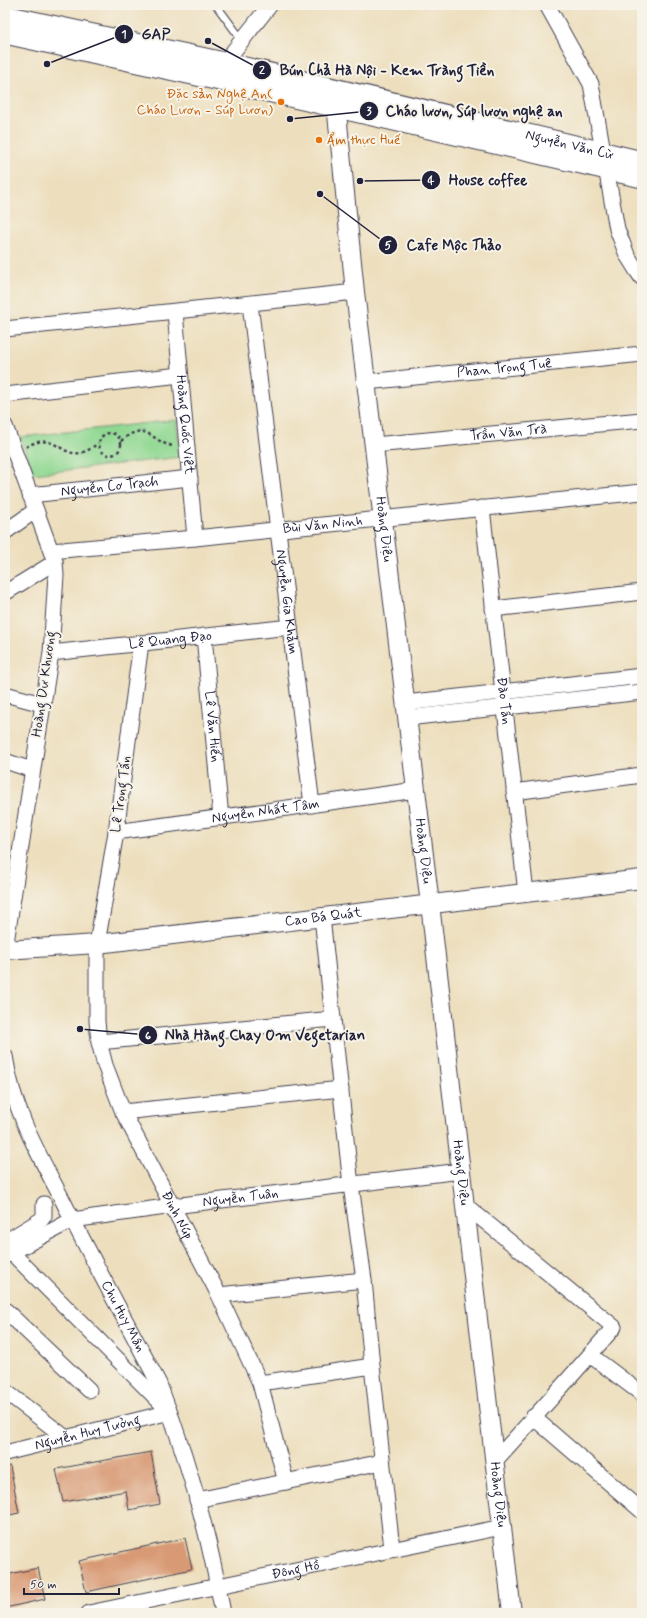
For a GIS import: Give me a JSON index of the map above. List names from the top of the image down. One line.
{"streets":{"main road":["Nguyễn Văn Cừ"],"street":["Phan Trọng Tuệ","Hoàng Quốc Việt","Trần Văn Trà","Nguyễn Cơ Trạch","Bùi Văn Ninh","Hoàng Diệu","Nguyễn Gia Khảm","Lê Quang Đạo","Hoàng Dư Khương","Đào Tấn","Lê Văn Hiến","Lê Trọng Tấn","Nguyễn Nhất Tâm","Cao Bá Quát","Nguyễn Tuân","Đinh Núp","Chu Huy Mân","Nguyễn Huy Tưởng","Đông Hồ"]},"crossings":[["Nguyễn Văn Cừ","Hoàng Diệu"],["Phan Trọng Tuệ","Hoàng Diệu"],["Hoàng Quốc Việt","Nguyễn Cơ Trạch"],["Hoàng Quốc Việt","Bùi Văn Ninh"],["Trần Văn Trà","Hoàng Diệu"],["Nguyễn Cơ Trạch","Hoàng Dư Khương"],["Bùi Văn Ninh","Hoàng Diệu"],["Bùi Văn Ninh","Nguyễn Gia Khảm"],["Bùi Văn Ninh","Hoàng Dư Khương"],["Bùi Văn Ninh","Đào Tấn"],["Hoàng Diệu","Nguyễn Nhất Tâm"],["Hoàng Diệu","Cao Bá Quát"],["Hoàng Diệu","Nguyễn Tuân"],["Hoàng Diệu","Đông Hồ"],["Nguyễn Gia Khảm","Lê Quang Đạo"],["Nguyễn Gia Khảm","Nguyễn Nhất Tâm"],["Lê Quang Đạo","Hoàng Dư Khương"],["Lê Quang Đạo","Lê Văn Hiến"],["Lê Quang Đạo","Lê Trọng Tấn"],["Hoàng Dư Khương","Cao Bá Quát"],["Đào Tấn","Cao Bá Quát"],["Lê Văn Hiến","Nguyễn Nhất Tâm"],["Lê Trọng Tấn","Nguyễn Nhất Tâm"],["Lê Trọng Tấn","Cao Bá Quát"],["Lê Trọng Tấn","Đinh Núp"],["Cao Bá Quát","Đinh Núp"],["Nguyễn Tuân","Đinh Núp"],["Nguyễn Tuân","Chu Huy Mân"],["Chu Huy Mân","Nguyễn Huy Tưởng"],["Chu Huy Mân","Đông Hồ"]],"places":["Bún Chả Hà Nội - Kem Tràng Tiền","GAP","Đặc sản Nghệ An( Cháo Lươn - Súp Lươn)","Cháo lươn, Súp lươn nghệ an","Ẩm thực Huế","House coffee","Cafe Mộc Thảo","Nhà Hàng Chay Om Vegetarian"],"scale_bar":"50 m"}
